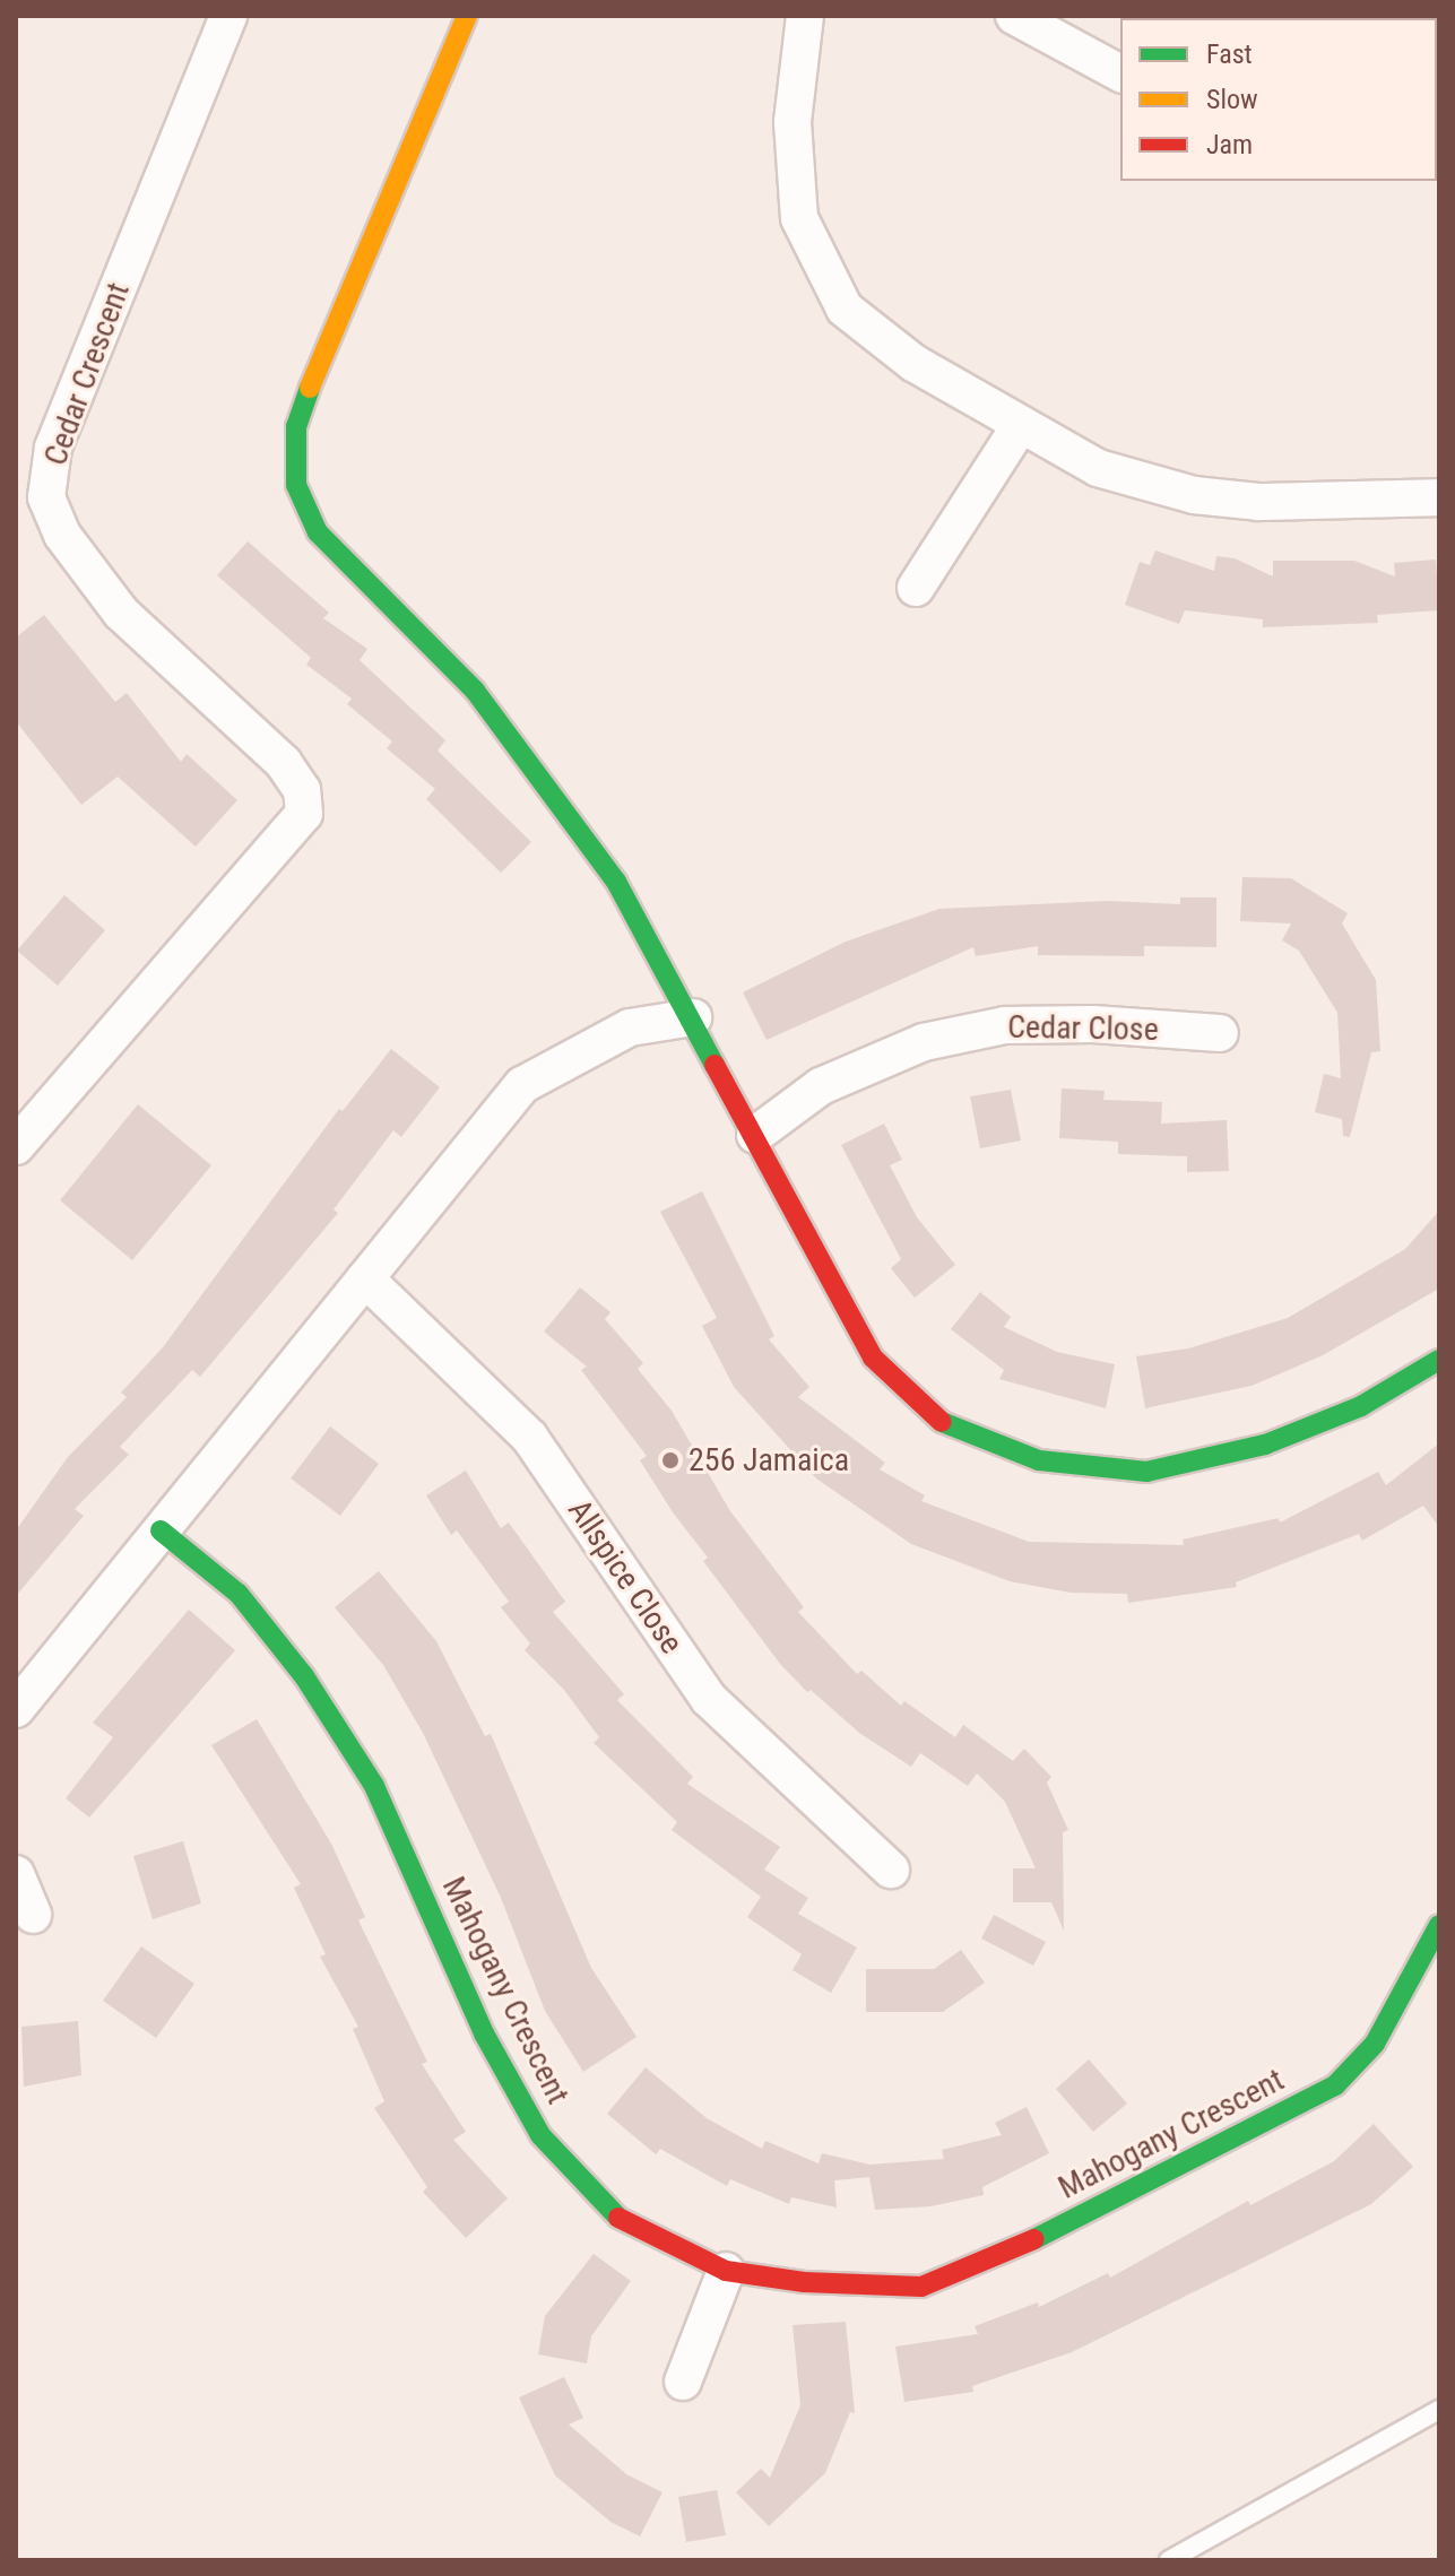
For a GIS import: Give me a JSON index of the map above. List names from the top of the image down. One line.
{"streets":{"street":["Cedar Crescent","Cedar Close","Allspice Close","Mahogany Crescent"]},"places":["256 Jamaica"],"legend":["Fast","Slow","Jam"]}
